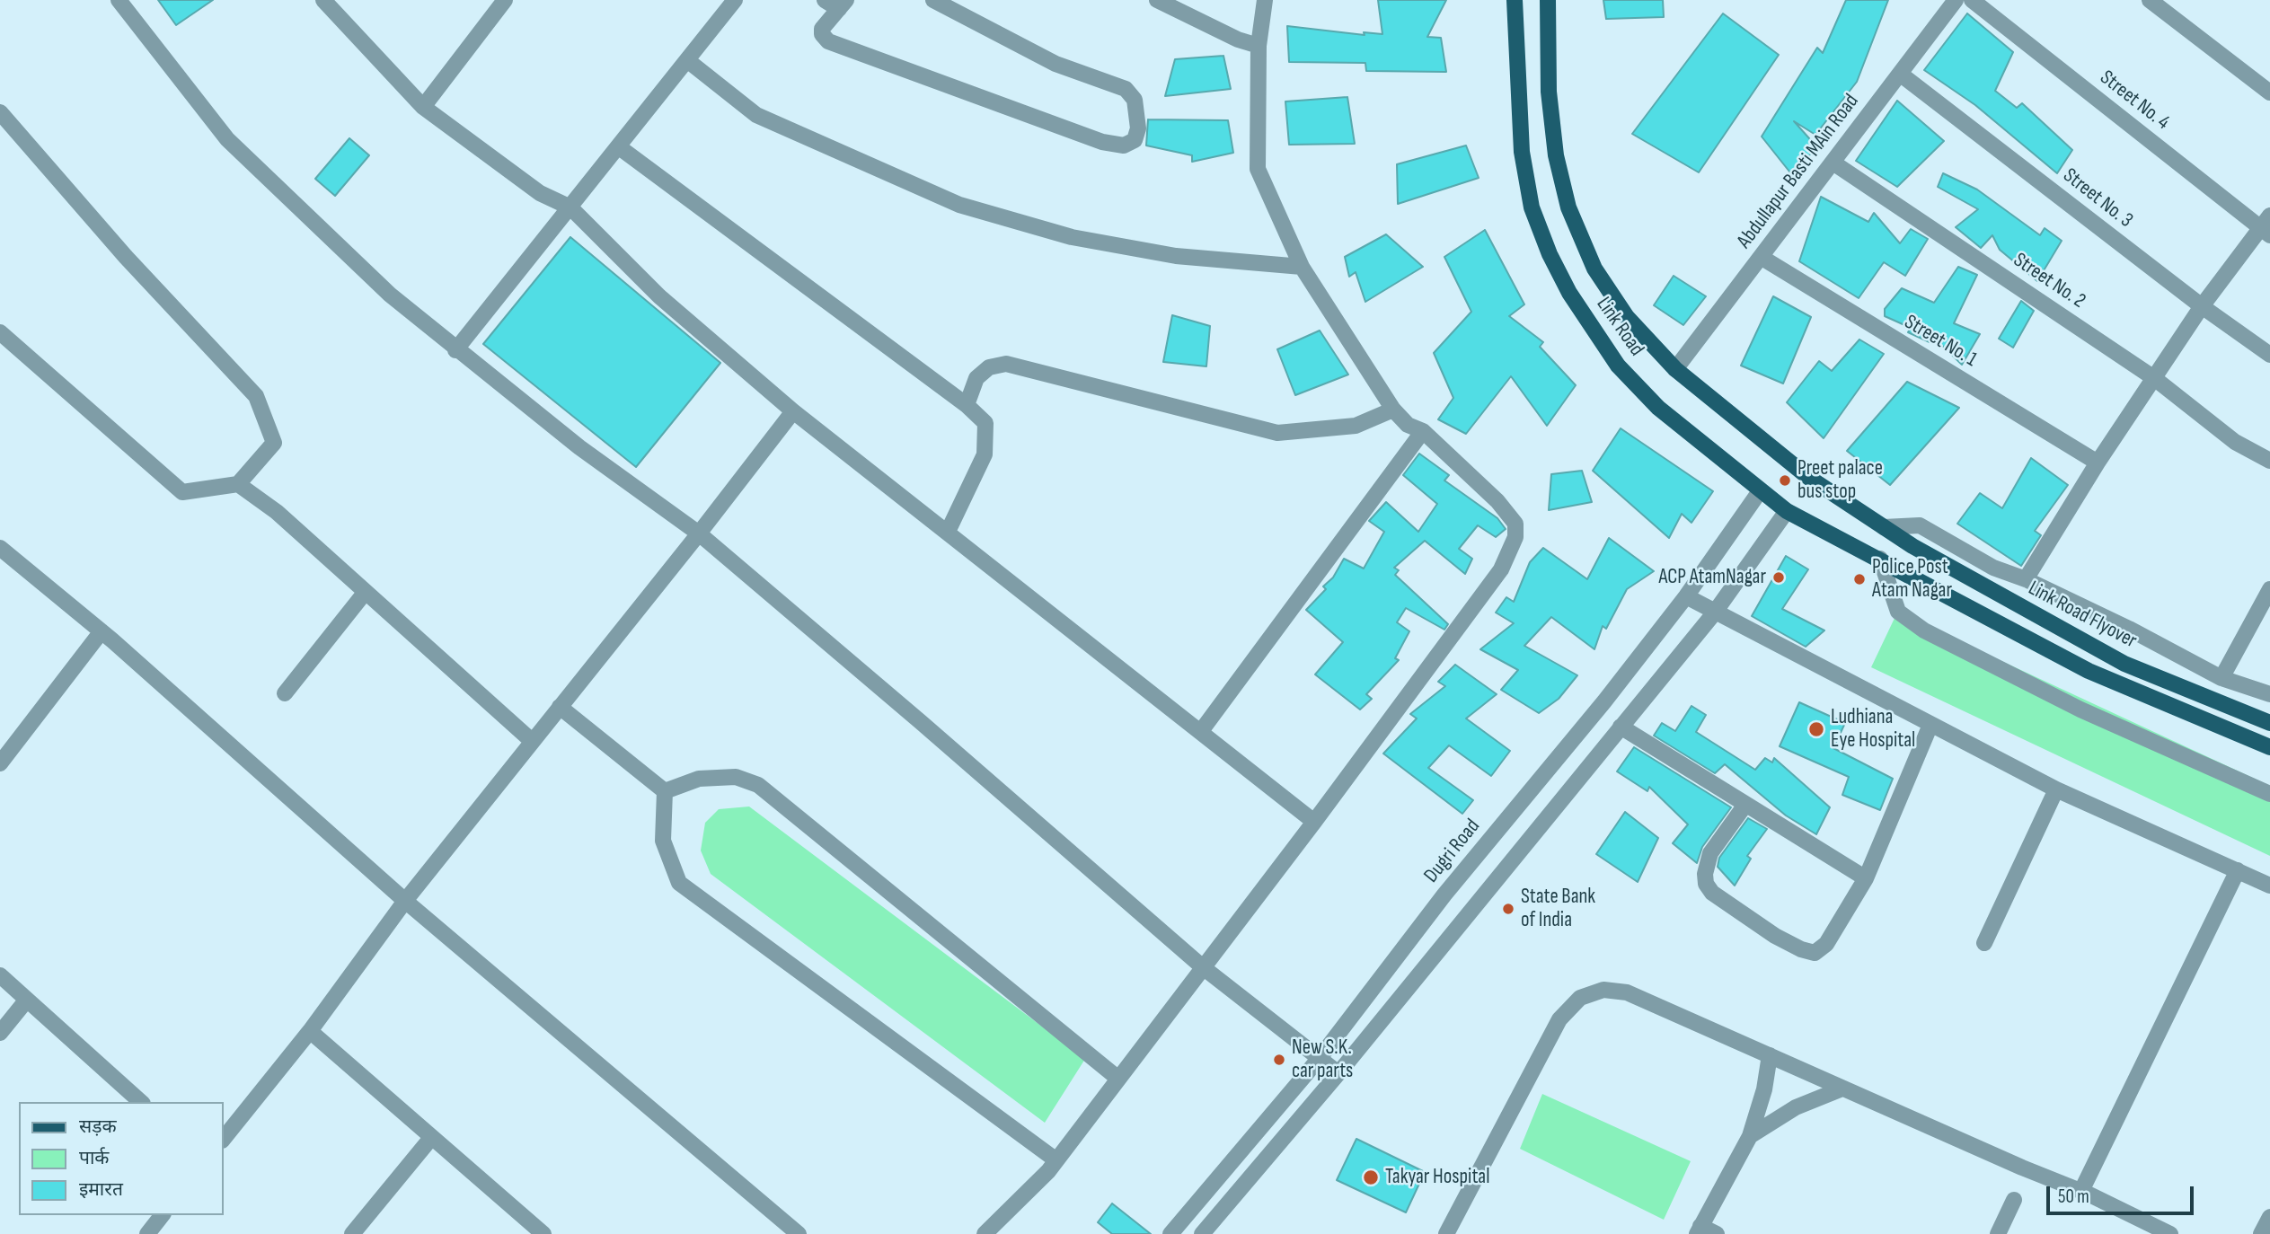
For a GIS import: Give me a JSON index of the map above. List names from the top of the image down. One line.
{"streets":{"main road":["Link Road","Link Road Flyover"],"street":["Street No. 4","Abdullapur Basti MAin Road","Street No. 3","Street No. 2","Street No. 1","Dugri Road"]},"crossings":[["Abdullapur Basti MAin Road","Street No. 3"],["Abdullapur Basti MAin Road","Street No. 2"],["Abdullapur Basti MAin Road","Link Road"],["Abdullapur Basti MAin Road","Street No. 1"],["Link Road","Link Road Flyover"],["Link Road","Dugri Road"]],"places":["Preet palace bus stop","ACP AtamNagar","Police Post Atam Nagar","Ludhiana Eye Hospital","State Bank of India","New S.K. car parts","Takyar Hospital"],"legend":["सड़क","पार्क","इमारत"],"scale_bar":"50 m"}
